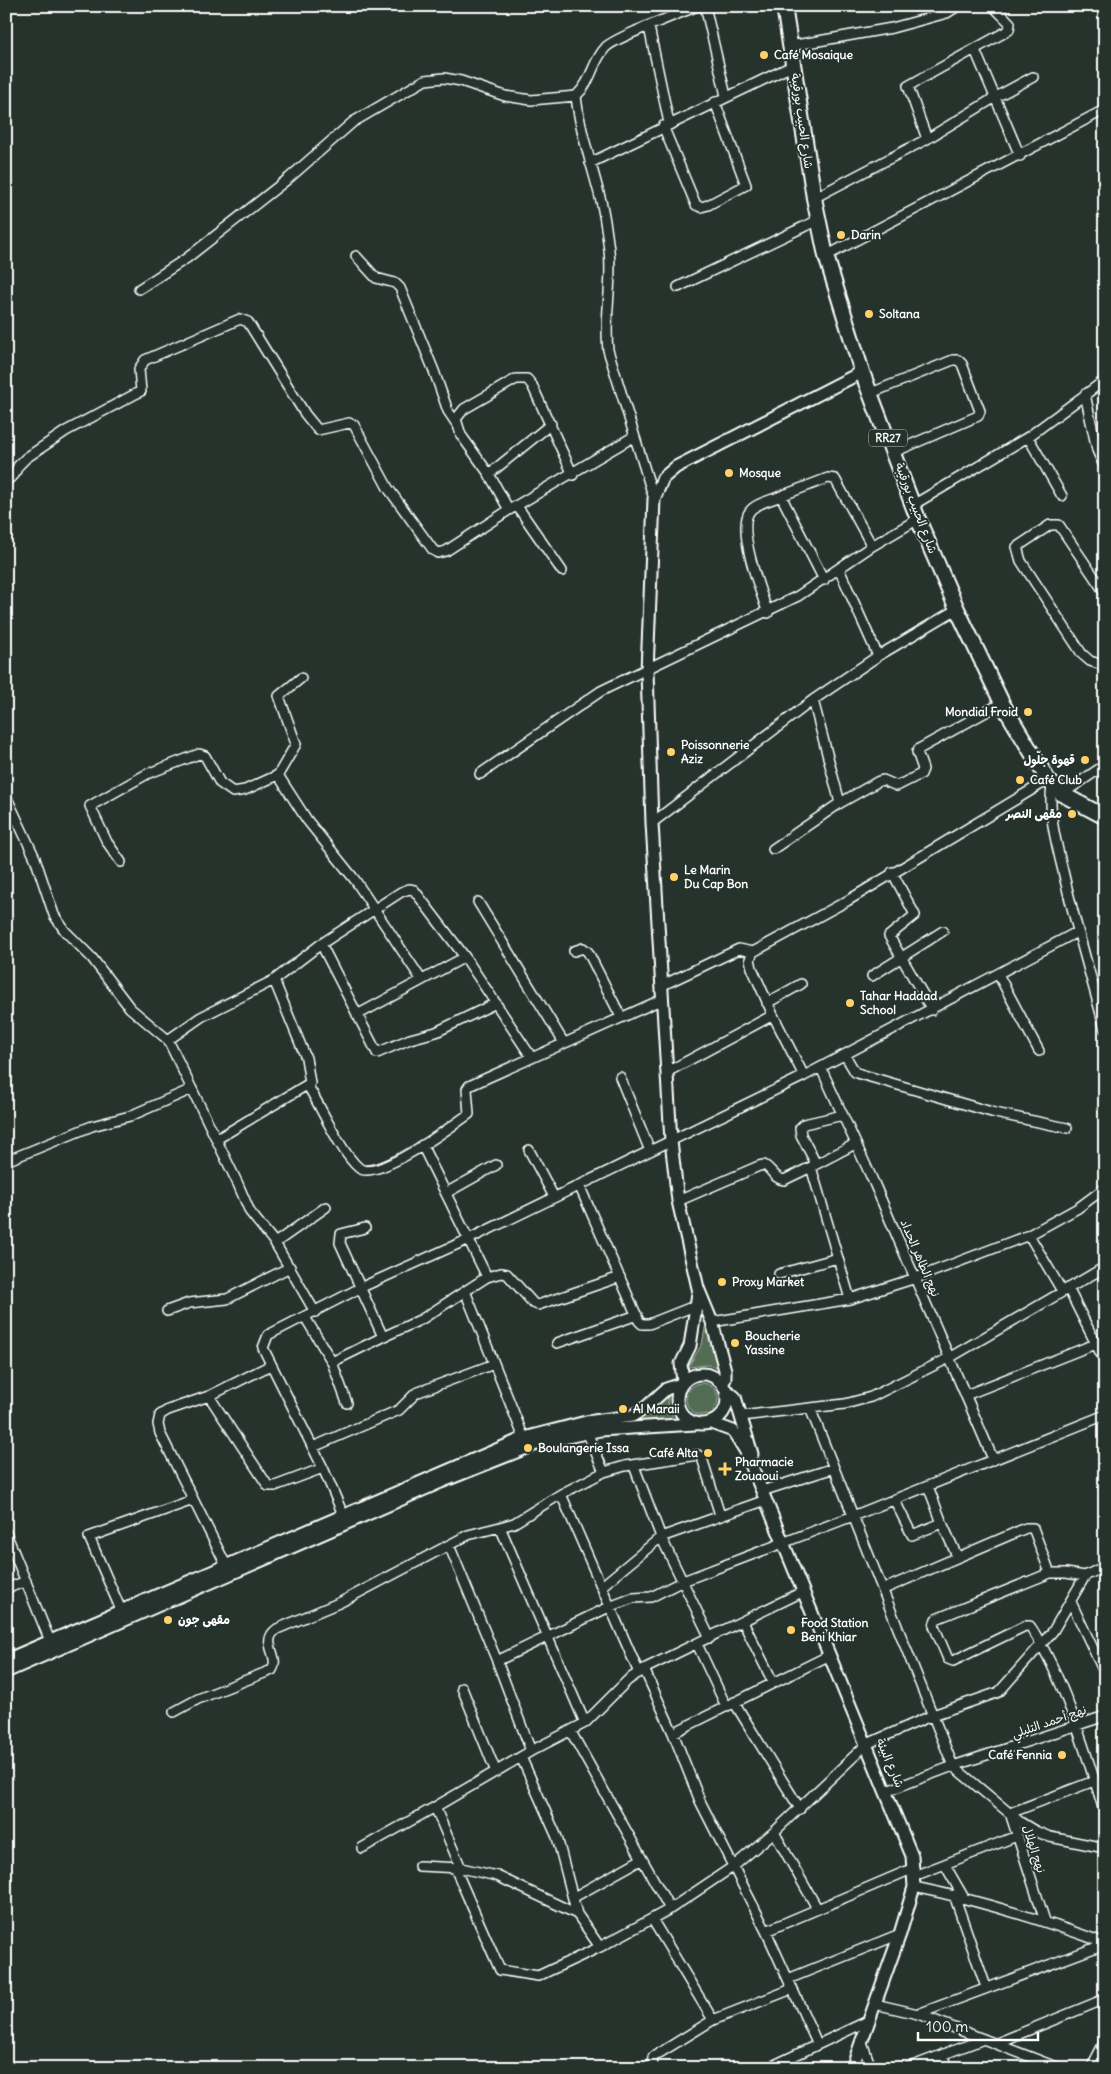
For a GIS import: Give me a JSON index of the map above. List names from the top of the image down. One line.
{"streets":{"main road":["شارع الحبيب بورقيبة","RR27"],"street":["نهج الطاهر الحداد","نهج أحمد التليلي","شارع البيئة","نهج الهلال"]},"crossings":[["نهج أحمد التليلي","شارع البيئة"]],"places":{"other":["Café Mosaique","Darin","Soltana","Mosque","Mondial Froid","Poissonnerie Aziz","قهوة جلّول","Café Club","مقهى النصر","Le Marin Du Cap Bon","Tahar Haddad School","Proxy Market","Boucherie Yassine","Al Maraii","Boulangerie Issa","Café Alta","مقهى جون","Food Station Beni Khiar","Café Fennia"],"health":["Pharmacie Zouaoui"]},"scale_bar":"100 m"}
